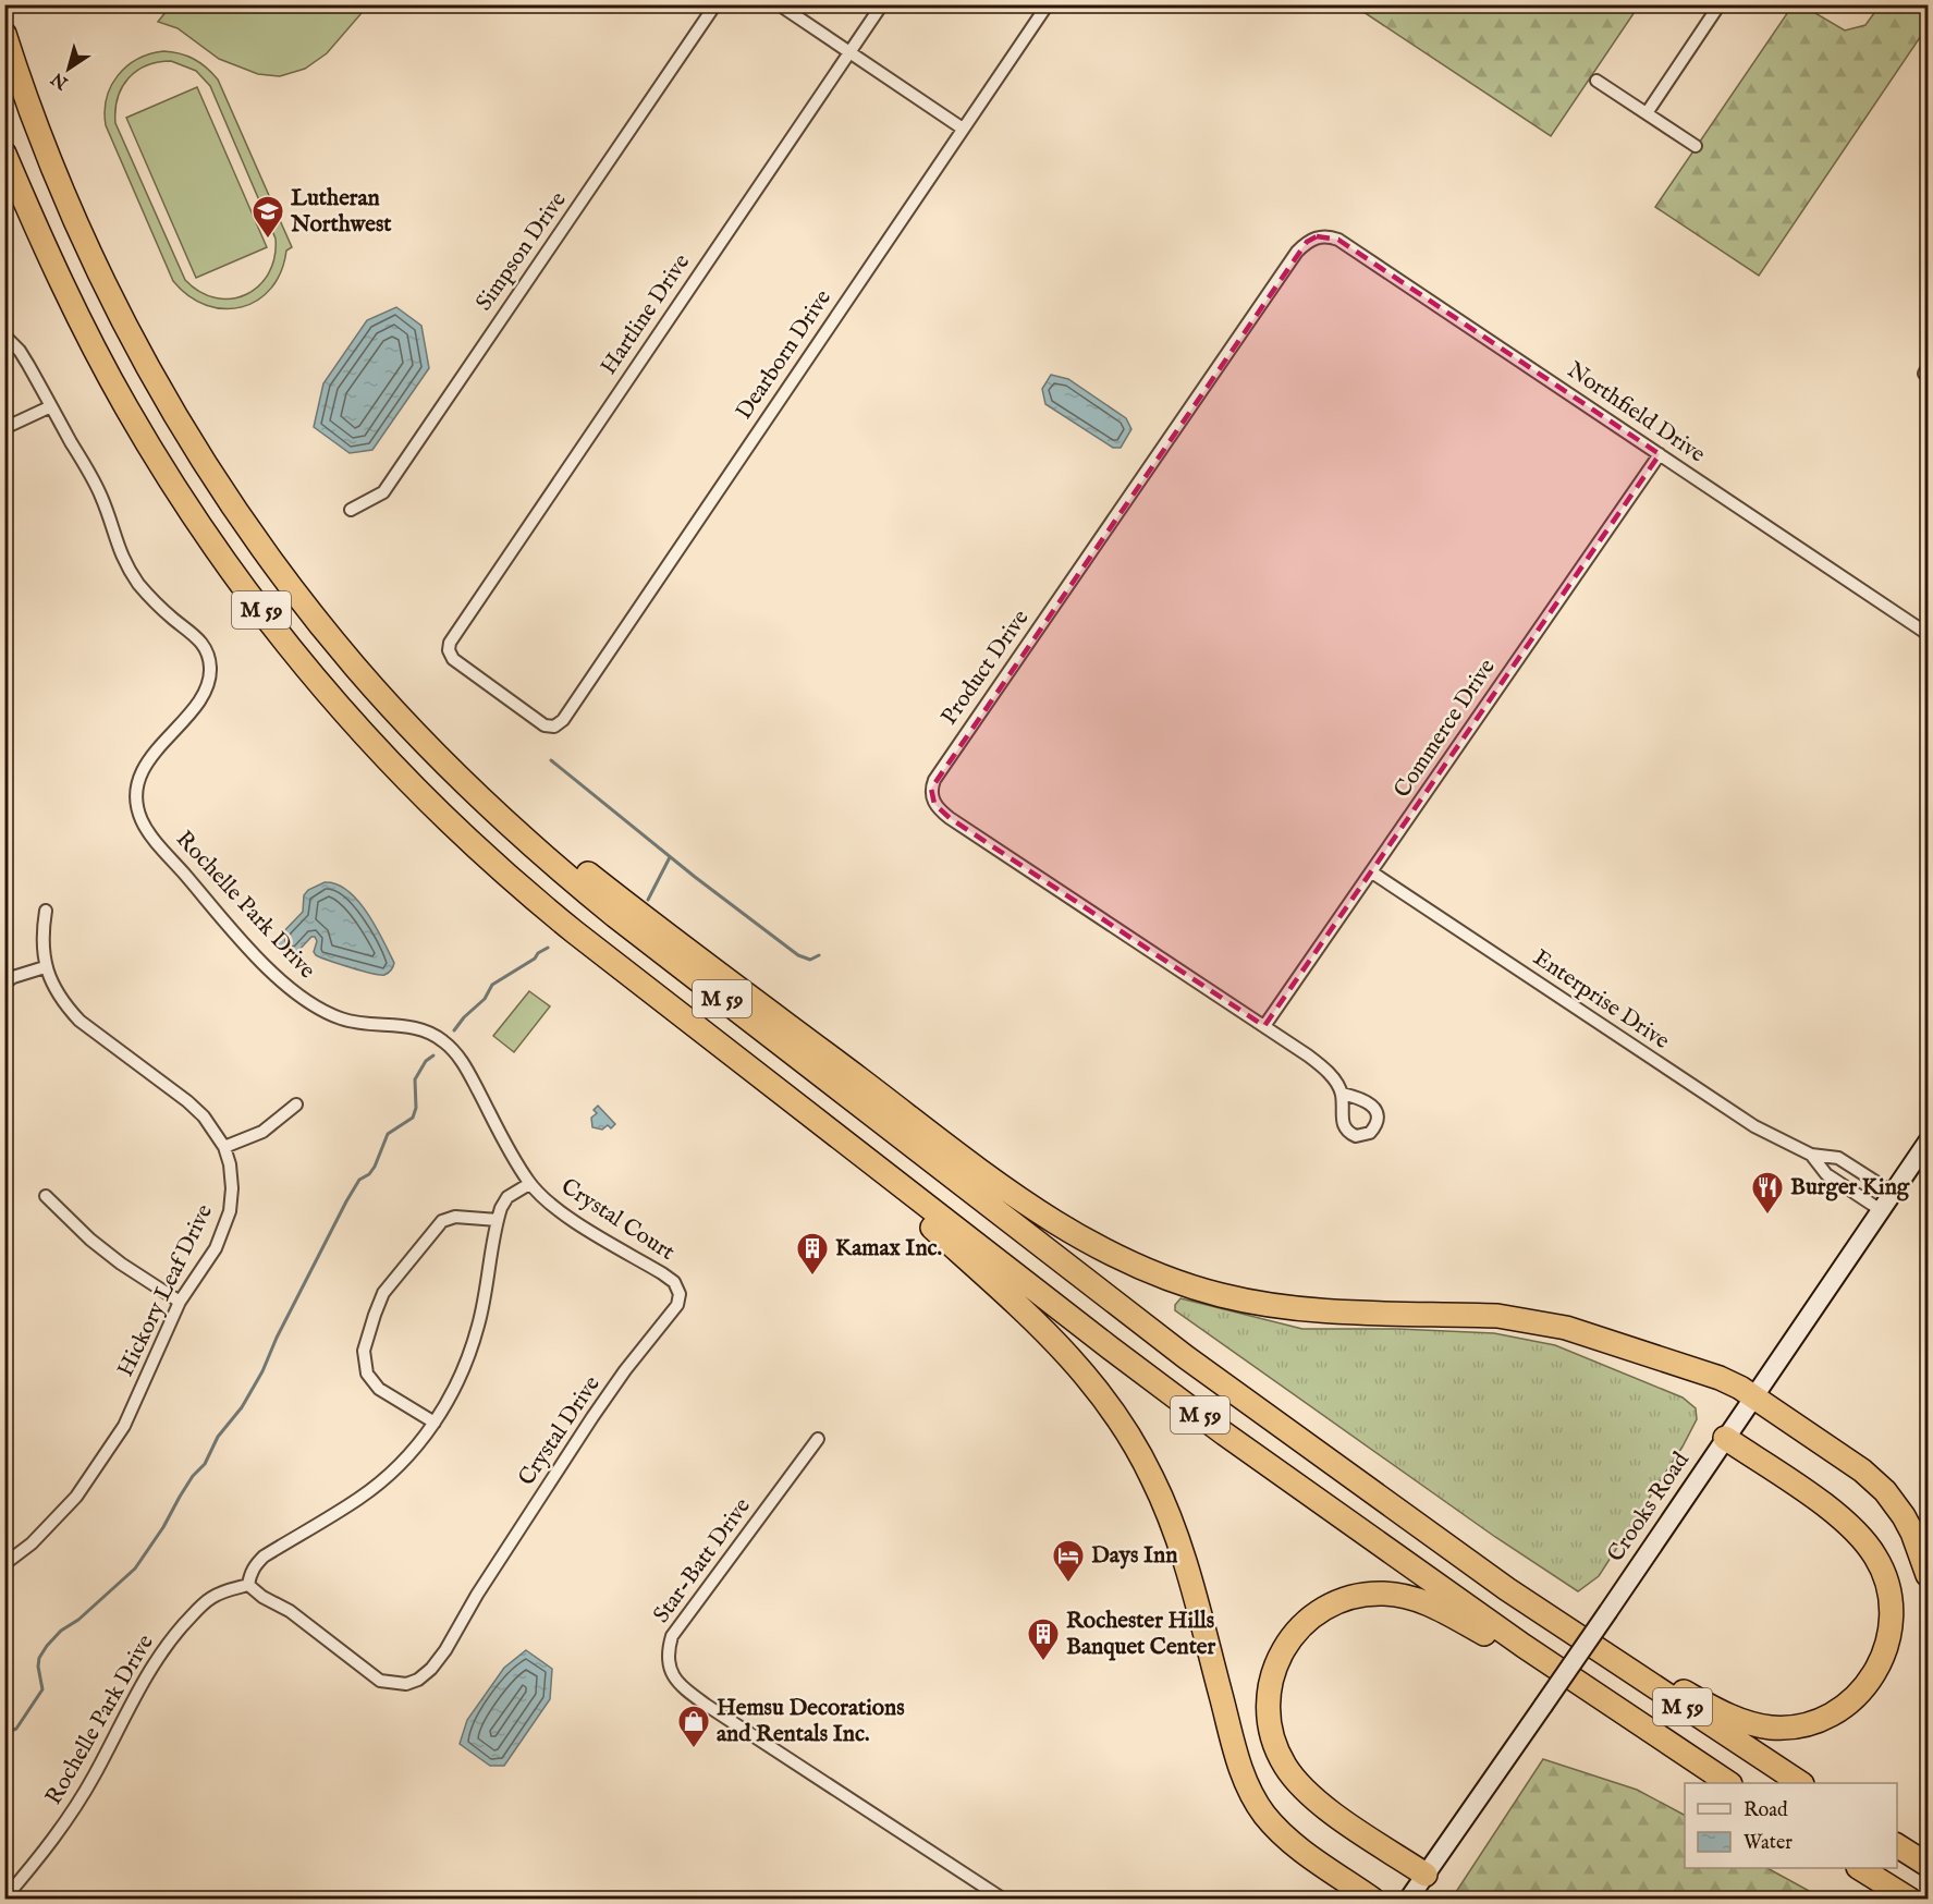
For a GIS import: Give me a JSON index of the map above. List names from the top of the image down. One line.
{"streets":{"highway":["M 59"],"main road":["Crooks Road"],"street":["Simpson Drive","Hartline Drive","Dearborn Drive","Northfield Drive","Product Drive","Commerce Drive","Rochelle Park Drive","Enterprise Drive","Crystal Court","Hickory Leaf Drive","Crystal Drive","Star-Batt Drive"]},"crossings":[["Hartline Drive","Dearborn Drive"],["Northfield Drive","Product Drive"],["Northfield Drive","Commerce Drive"],["Product Drive","Commerce Drive"],["Commerce Drive","Enterprise Drive"],["Rochelle Park Drive","Crystal Court"],["Rochelle Park Drive","Crystal Drive"],["Enterprise Drive","Crooks Road"],["Crystal Court","Crystal Drive"]],"places":{"school or university":["Lutheran Northwest"],"restaurant":["Burger King"],"building":["Kamax Inc.","Rochester Hills Banquet Center"],"hotel":["Days Inn"],"shop":["Hemsu Decorations and Rentals Inc."]},"legend":["Road","Water"],"north":"bottom left"}
